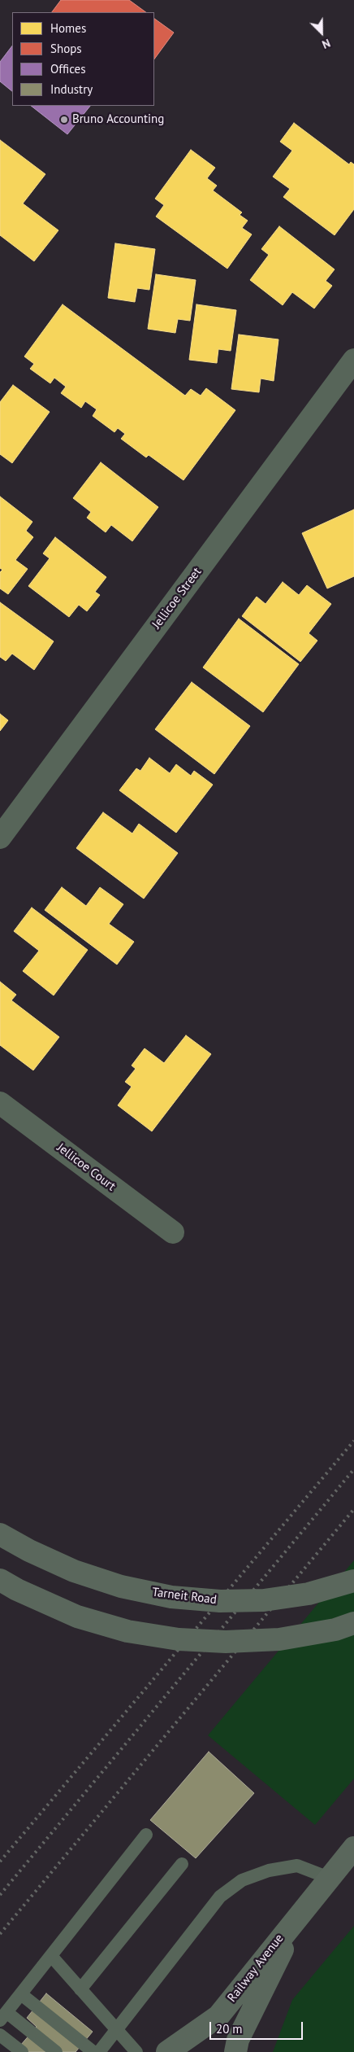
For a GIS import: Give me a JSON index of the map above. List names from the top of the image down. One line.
{"streets":{"main road":["Tarneit Road","Railway Avenue"],"street":["Jellicoe Street","Jellicoe Court"]},"places":["Bruno Accounting"],"legend":["Homes","Shops","Offices","Industry"],"scale_bar":"20 m","north":"bottom right"}
